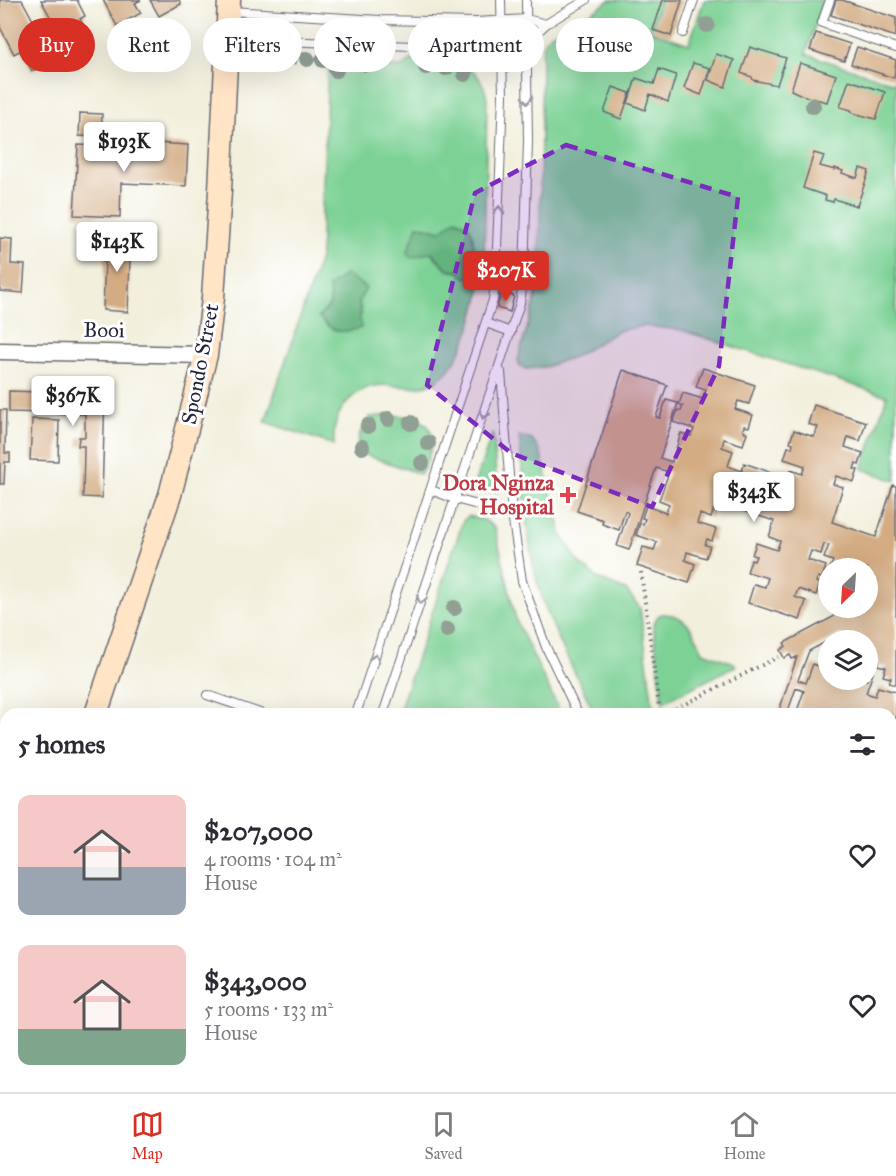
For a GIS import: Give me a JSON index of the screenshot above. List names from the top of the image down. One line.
{"streets":{"main road":["Spondo Street"],"street":["Booi"]},"crossings":[["Booi","Spondo Street"]],"places":{"health":["Dora Nginza Hospital"]},"north":"bottom left","page":{"chip":["Buy","Rent","Filters","New","Apartment","House"],"price":["$193K","$143K","$207K","$367K","$343K"],"heading":"5 homes","list":[{"name":"$207,000","note":"4 rooms · 104 m² · House"},{"name":"$343,000","note":"5 rooms · 133 m² · House"}],"tabs":["Map","Saved","Home"]}}
